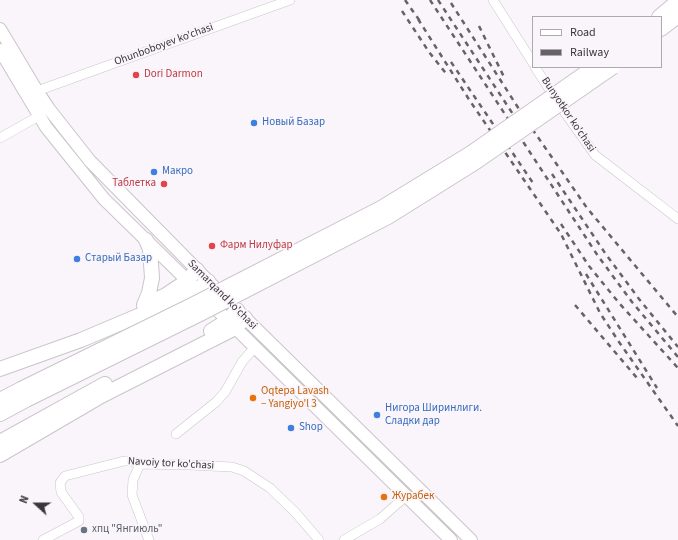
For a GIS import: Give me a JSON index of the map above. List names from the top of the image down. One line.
{"streets":{"main road":["Samarqand ko'chasi"],"street":["Ohunboboyev ko'chasi","Bunyotkor ko'chasi","Navoiy tor ko'chasi"]},"crossings":[["Ohunboboyev ko'chasi","Samarqand ko'chasi"]],"places":["Dori Darmon","Новый Базар","Макро","Таблетка","Фарм Нилуфар","Cтарый Базар","Oqtepa Lavash – Yangiyo'l 3","Нигора Ширинлиги. Сладки дар","Shop","Журабек","хпц \"Янгиюль\""],"legend":["Road","Railway"],"north":"left"}
